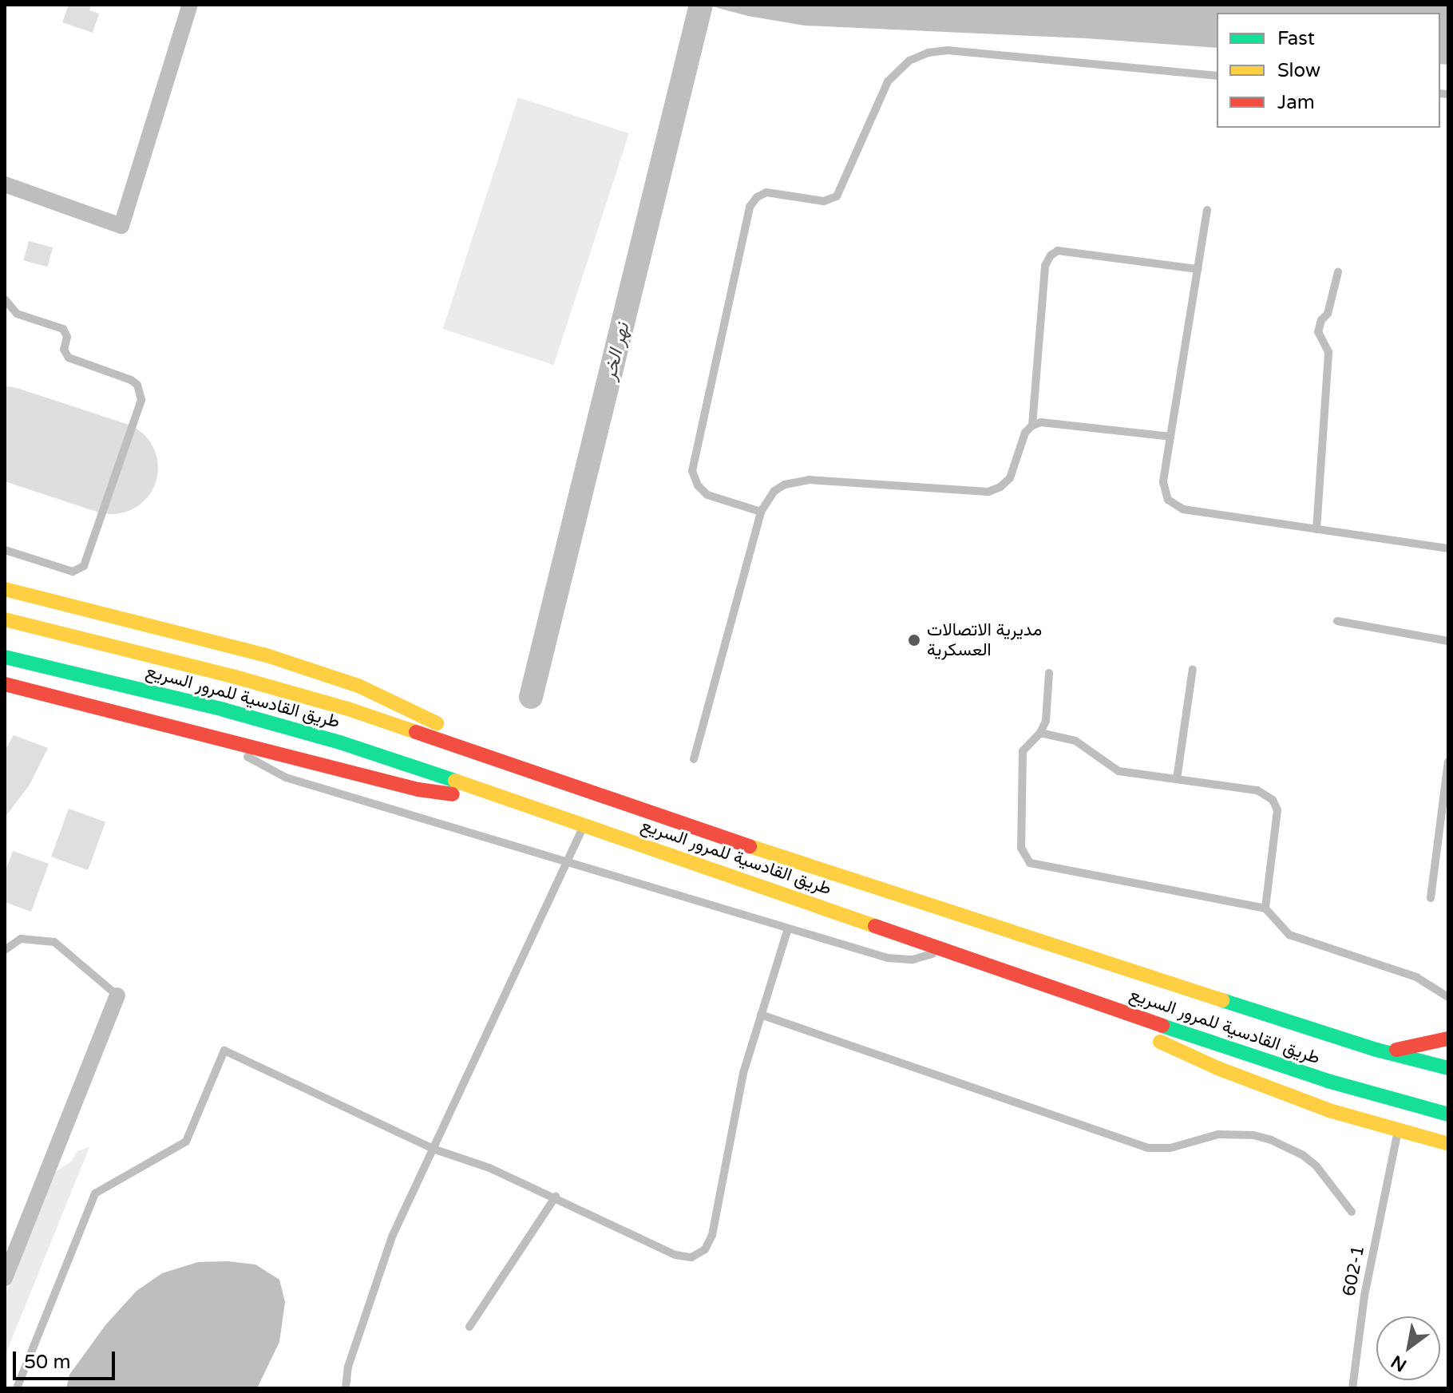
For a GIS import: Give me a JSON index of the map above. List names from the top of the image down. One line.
{"streets":{"highway":["طريق القادسية للمرور السريع"],"lane":["602-1"]},"water":["نهر الخر"],"places":["مديرية الاتصالات العسكرية"],"legend":["Fast","Slow","Jam"],"scale_bar":"50 m","north":"bottom left"}
